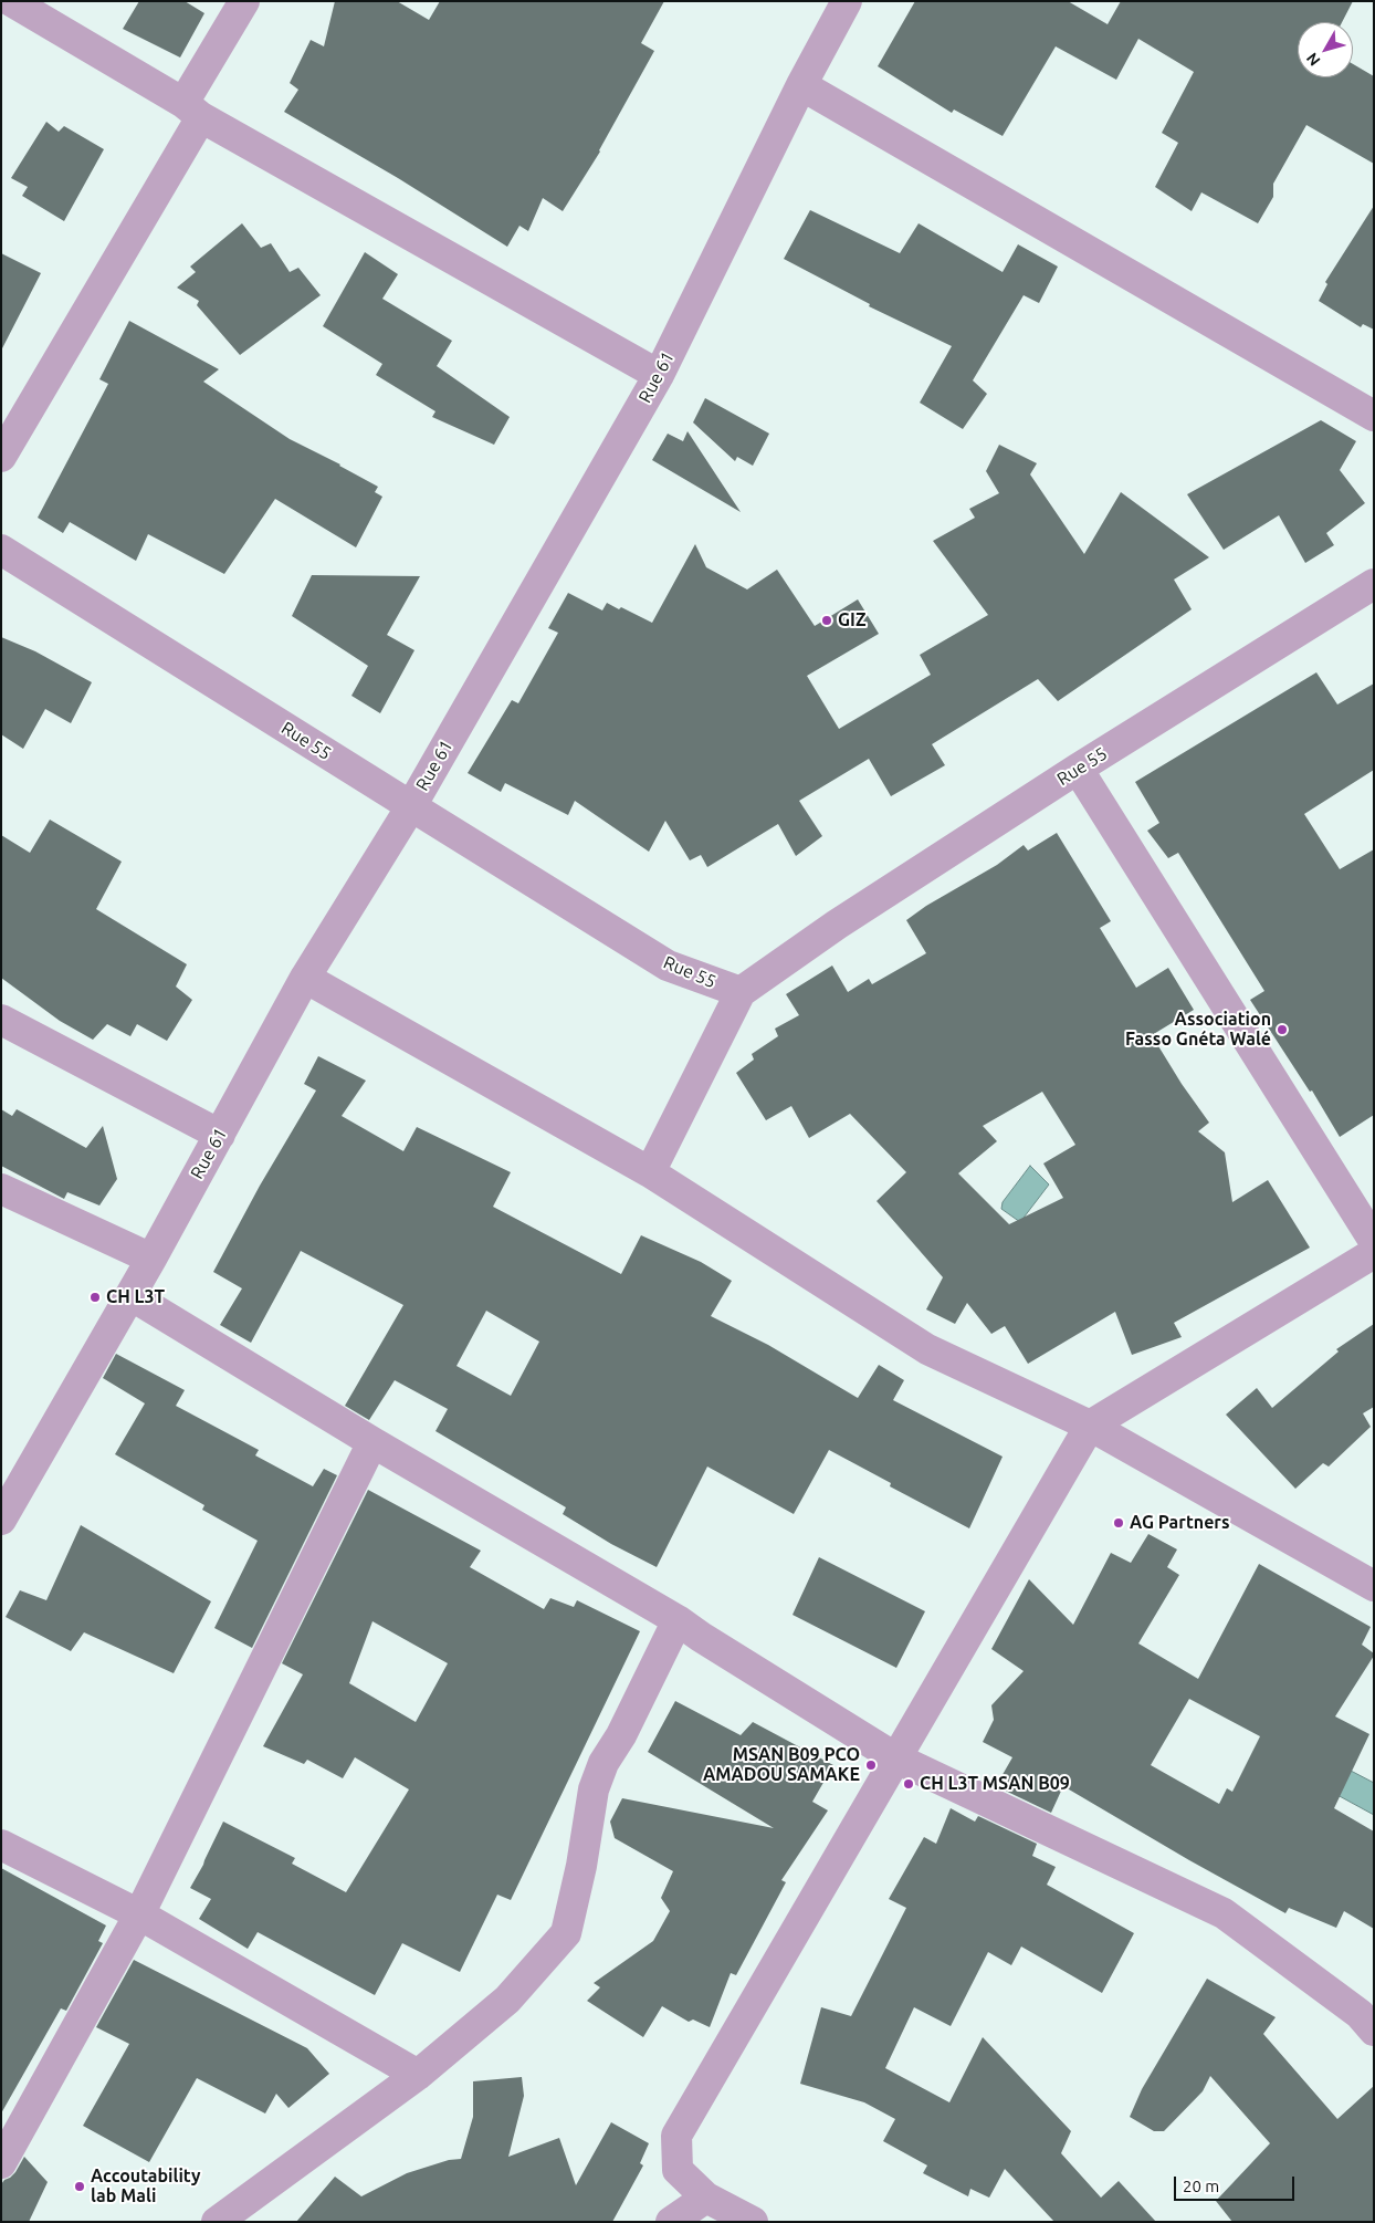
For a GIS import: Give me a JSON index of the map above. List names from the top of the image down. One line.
{"streets":{"street":["Rue 61","Rue 55"]},"crossings":[["Rue 61","Rue 55"]],"places":["GIZ","Association Fasso Gnéta Walé","CH L3T","AG Partners","MSAN B09 PCO AMADOU SAMAKE","CH L3T MSAN B09","Accoutability lab Mali"],"scale_bar":"20 m","north":"bottom left"}
